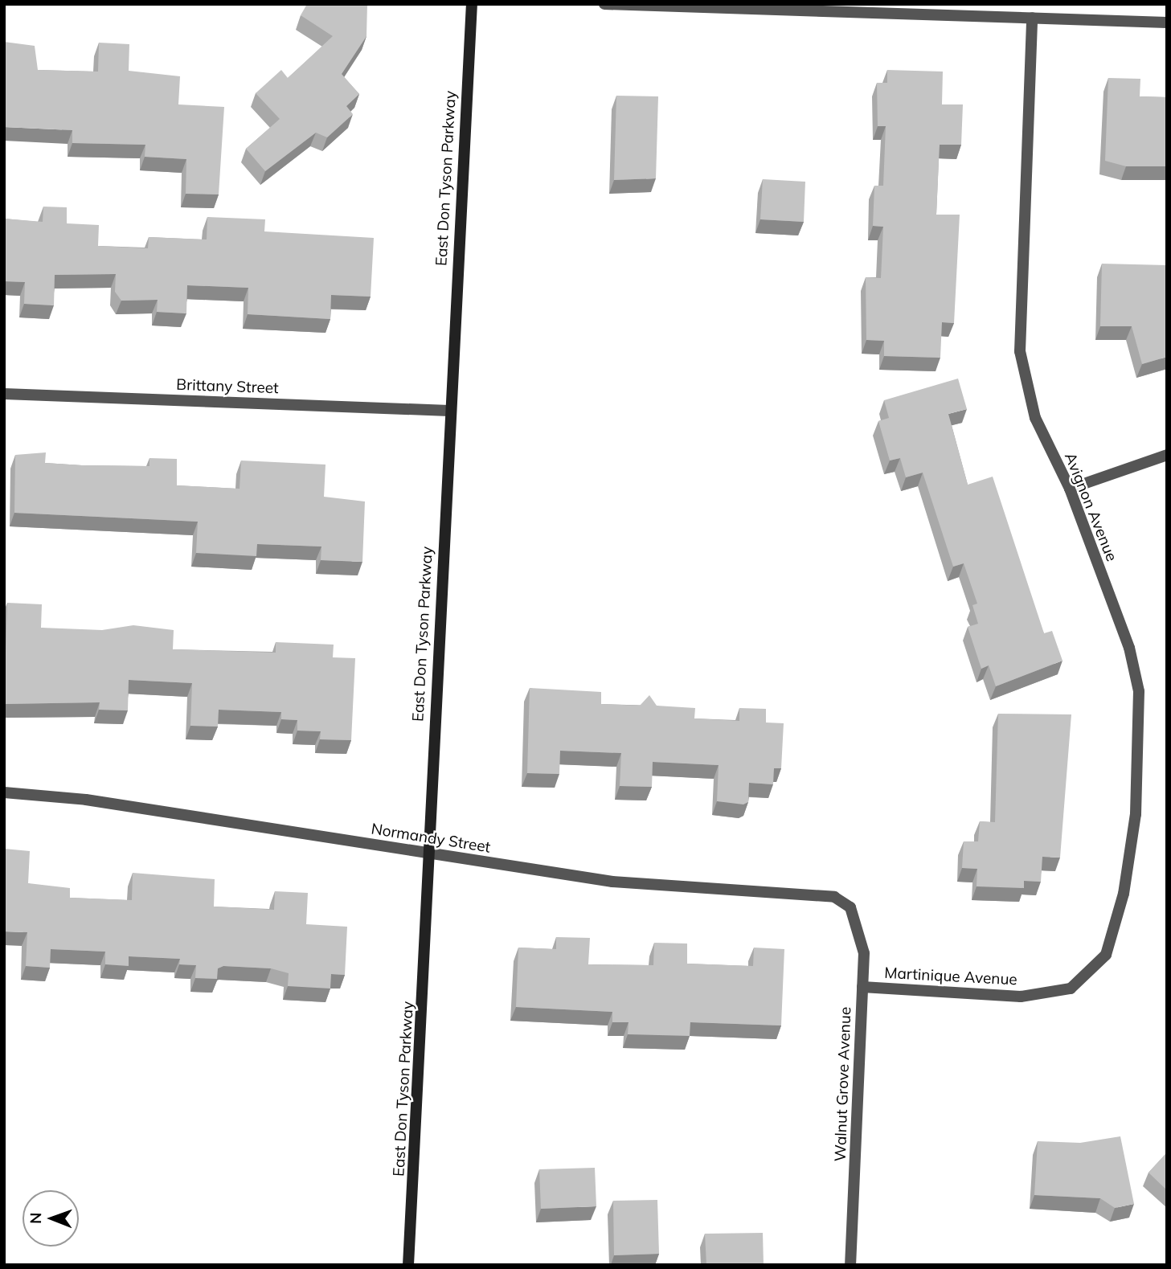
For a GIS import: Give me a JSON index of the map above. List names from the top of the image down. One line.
{"streets":{"main road":["East Don Tyson Parkway"],"street":["Brittany Street","Avignon Avenue","Normandy Street","Martinique Avenue","Walnut Grove Avenue"]},"crossings":[["East Don Tyson Parkway","Brittany Street"],["East Don Tyson Parkway","Normandy Street"],["Avignon Avenue","Martinique Avenue"],["Normandy Street","Walnut Grove Avenue"],["Martinique Avenue","Walnut Grove Avenue"]],"north":"left"}
